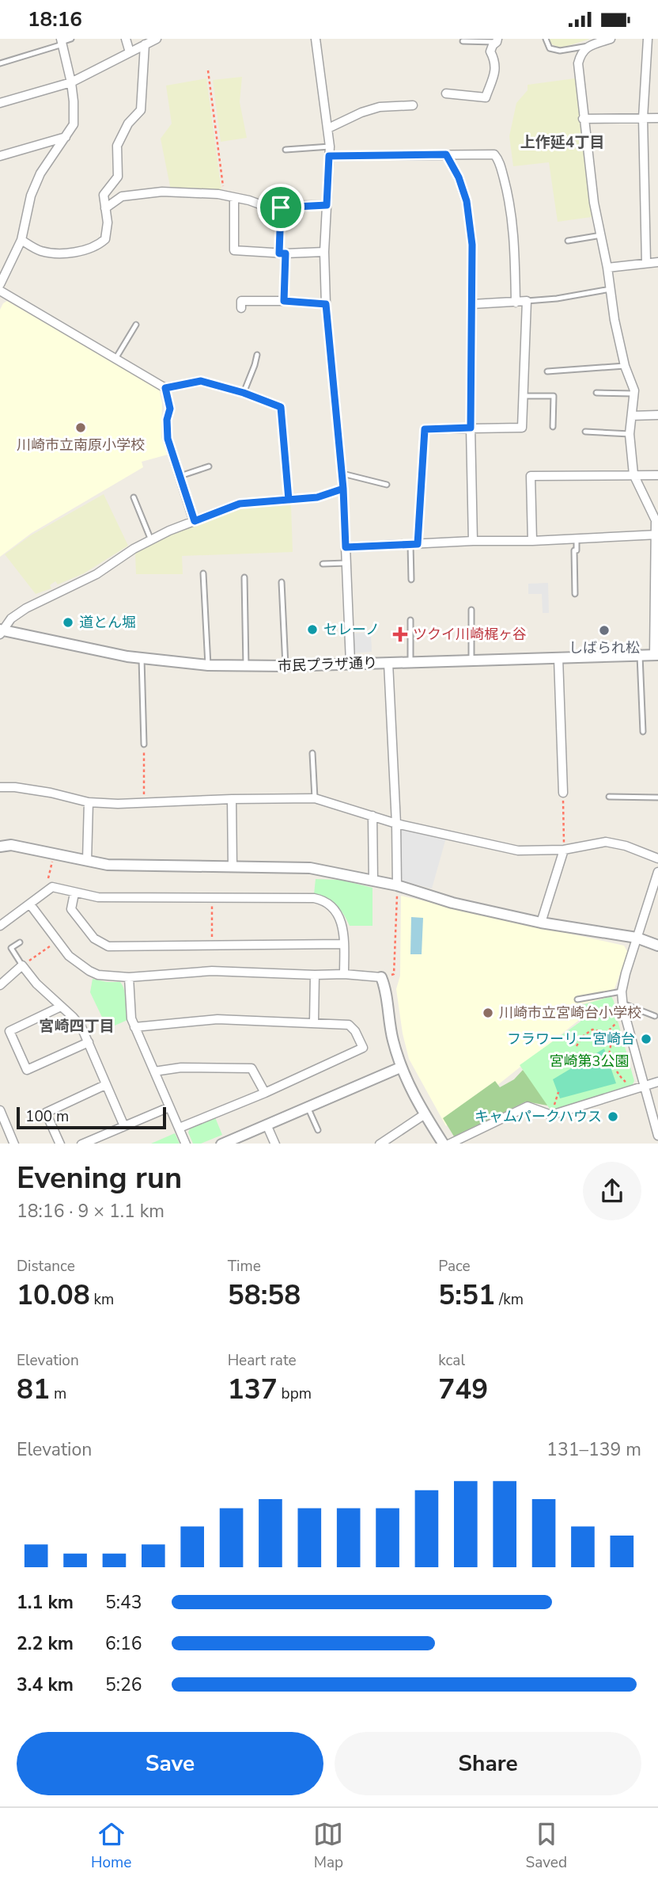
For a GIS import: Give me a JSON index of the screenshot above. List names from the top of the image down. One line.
{"streets":{"street":["市民プラザ通り"]},"districts":["上作延4丁目","宮崎四丁目"],"parks":["宮崎第3公園"],"places":{"other":["川崎市立南原小学校","道とん堀","セレーノ","しばられ松","川崎市立宮崎台小学校","フラワーリー宮崎台","キャムパークハウス"],"health":["ツクイ川崎梶ヶ谷"]},"scale_bar":"100 m","page":{"status":"18:16","scale":"100 m","heading":["Evening run","18:16 · 9 × 1.1 km"],"stats":[["Distance","10.08 km"],["Time","58:58"],["Pace","5:51 /km"],["Elevation","81 m"],["Heart rate","137 bpm"],["kcal","749"]],"chart":["Elevation","131–139 m"],"list":[{"name":"1.1 km","note":"5:43"},{"name":"2.2 km","note":"6:16"},{"name":"3.4 km","note":"5:26"}],"buttons":["Save","Share"],"tabs":["Home","Map","Saved"]}}
